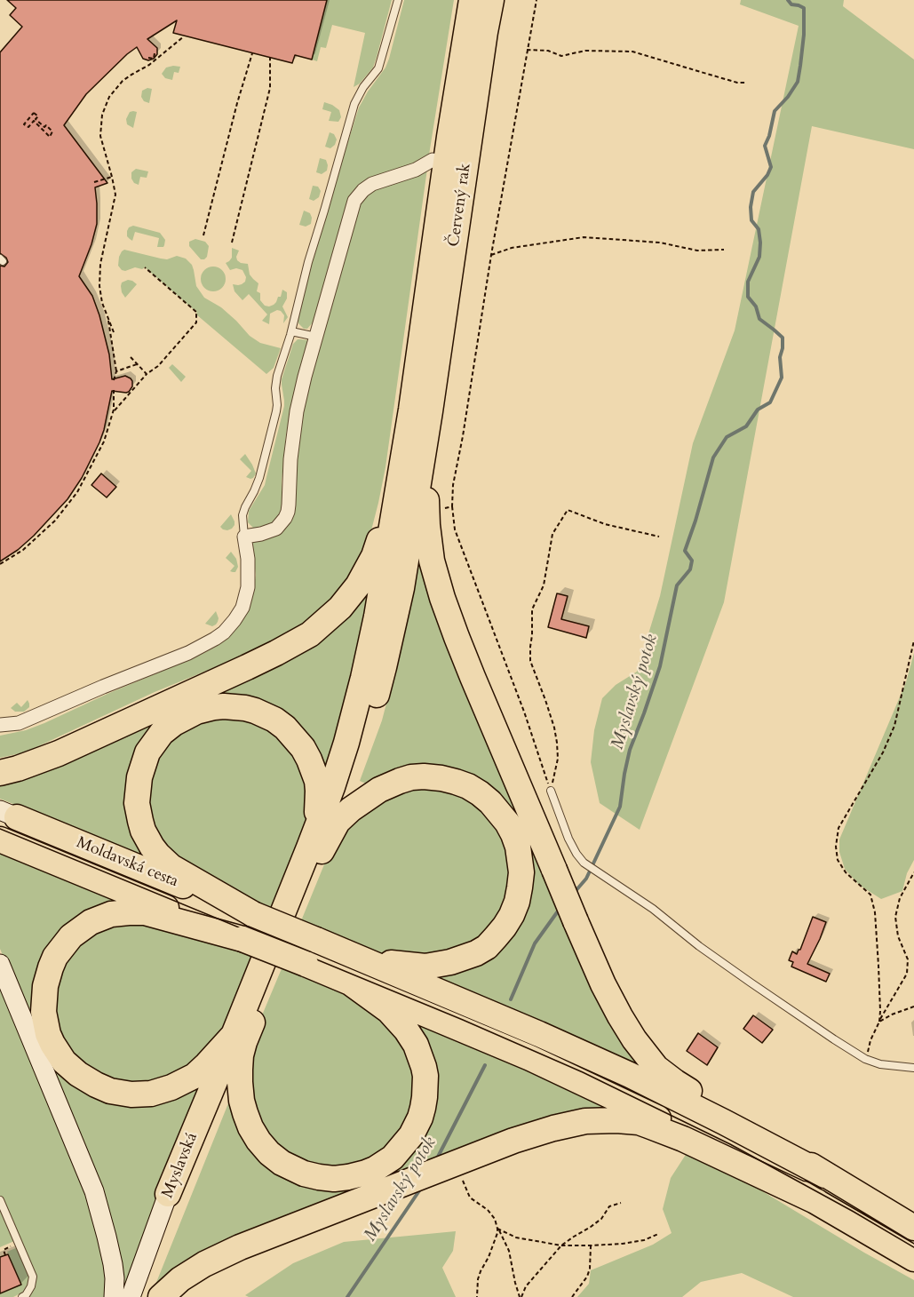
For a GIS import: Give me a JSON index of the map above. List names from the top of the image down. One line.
{"streets":{"highway":["Červený rak","Moldavská cesta","Myslavská"]},"water":["Myslavský potok"]}
